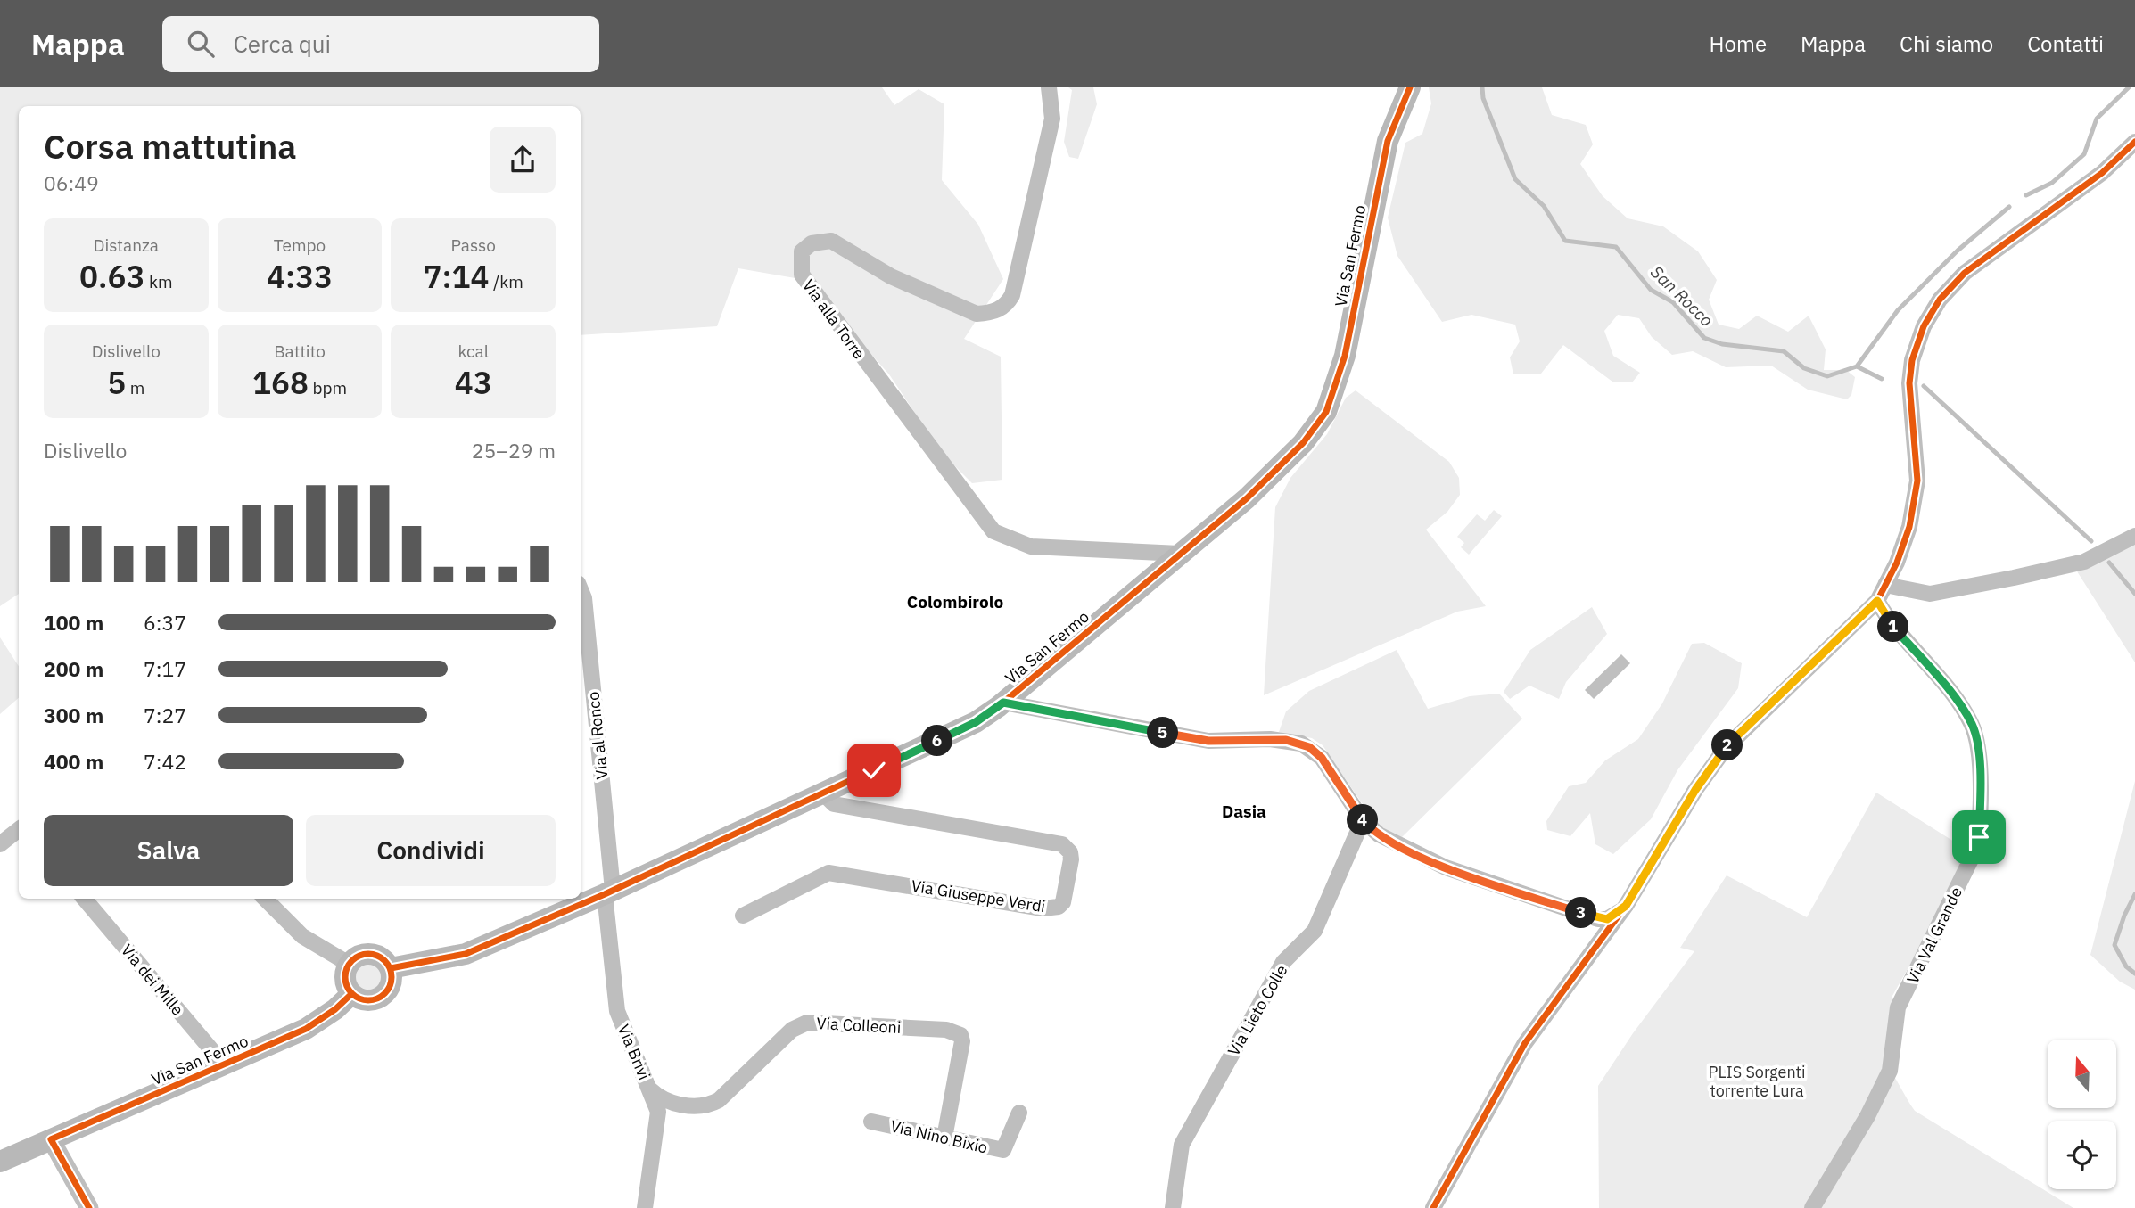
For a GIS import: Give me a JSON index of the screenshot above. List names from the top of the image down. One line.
{"streets":{"main road":["Via San Fermo"],"street":["Via alla Torre","Via al Ronco","Via Giuseppe Verdi","Via Val Grande","Via dei Mille","Via Lieto Colle","Via Colleoni","Via Brivi","Via Nino Bixio"]},"crossings":[["Via San Fermo","Via alla Torre"],["Via San Fermo","Via al Ronco"],["Via San Fermo","Via Giuseppe Verdi"],["Via San Fermo","Via dei Mille"],["Via San Fermo","Via Brivi"],["Via al Ronco","Via Brivi"],["Via Colleoni","Via Brivi"],["Via Colleoni","Via Nino Bixio"]],"districts":["Colombirolo","Dasia"],"water":["San Rocco"],"parks":["PLIS Sorgenti torrente Lura"],"north":"top","page":{"header":"Mappa","search":"Cerca qui","nav":["Home","Mappa","Chi siamo","Contatti"],"heading":["Corsa mattutina","06:49"],"stats":[["Distanza","0.63 km"],["Tempo","4:33"],["Passo","7:14 /km"],["Dislivello","5 m"],["Battito","168 bpm"],["kcal","43"]],"chart":["Dislivello","25–29 m"],"list":[{"name":"100 m","note":"6:37"},{"name":"200 m","note":"7:17"},{"name":"300 m","note":"7:27"},{"name":"400 m","note":"7:42"}],"pins":["1","5","6","2","4","3"],"buttons":["Salva","Condividi"]}}
